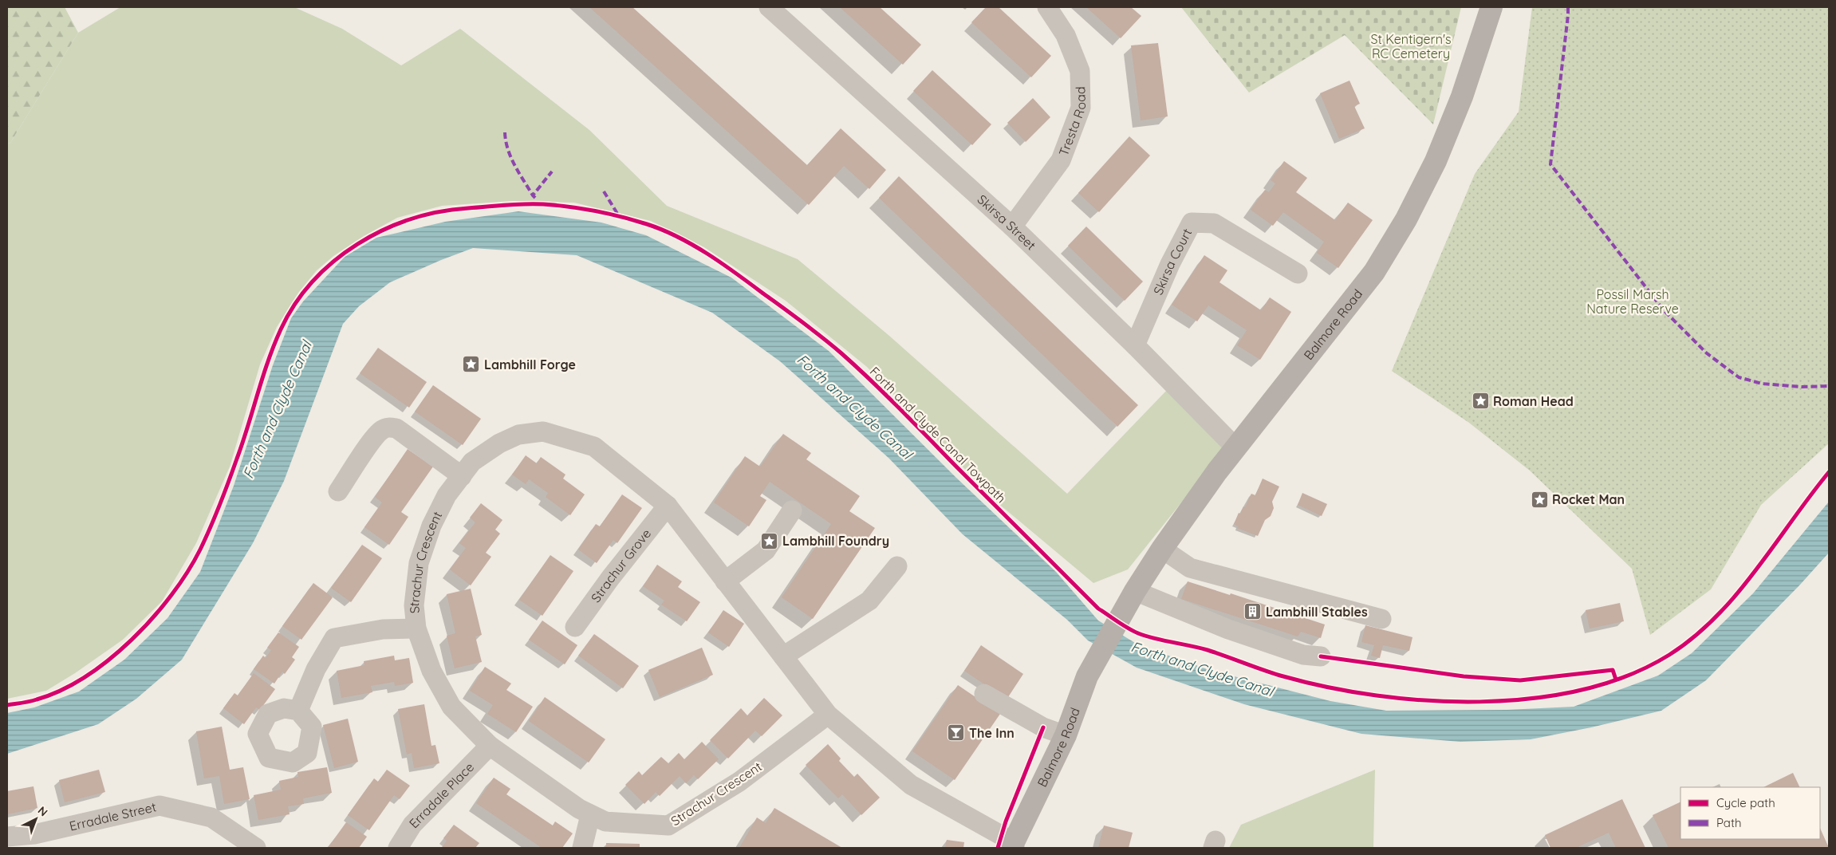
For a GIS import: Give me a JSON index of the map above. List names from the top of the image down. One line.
{"streets":{"main road":["Balmore Road"],"street":["Tresta Road","Skirsa Street","Skirsa Court","Strachur Crescent","Strachur Grove","Erradale Place","Erradale Street"],"cycle path":["Forth and Clyde Canal Towpath"]},"crossings":[["Tresta Road","Skirsa Street"],["Skirsa Street","Skirsa Court"],["Skirsa Street","Balmore Road"],["Balmore Road","Strachur Crescent"],["Strachur Crescent","Strachur Grove"],["Strachur Crescent","Erradale Place"]],"water":["Forth and Clyde Canal"],"parks":["St Kentigern's RC Cemetery","Possil Marsh Nature Reserve"],"places":{"place":["Lambhill Forge","Roman Head","Rocket Man","Lambhill Foundry"],"building":["Lambhill Stables"],"bar":["The Inn"]},"legend":["Cycle path","Path"],"north":"top right"}
